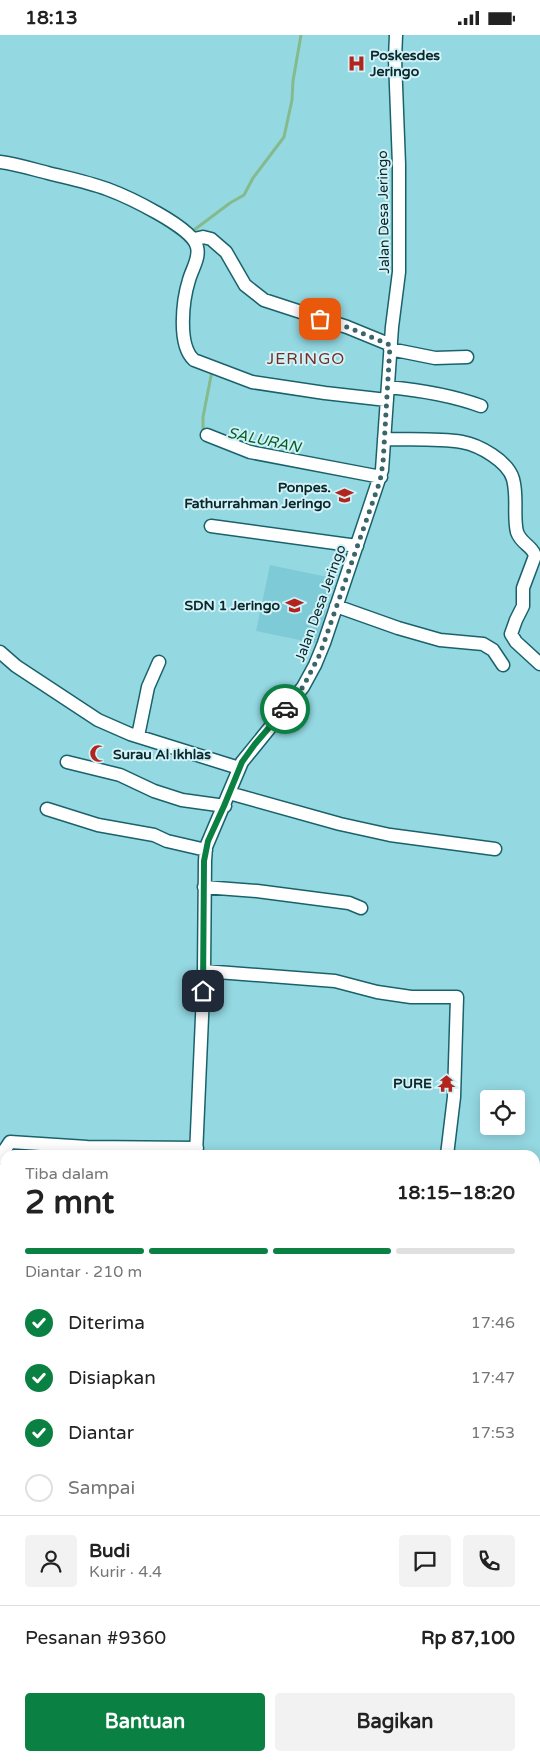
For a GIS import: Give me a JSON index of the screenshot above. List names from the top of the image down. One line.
{"streets":{"street":["Jalan Desa Jeringo"]},"districts":["JERINGO"],"water":["SALURAN"],"places":{"hospital":["Poskesdes Jeringo"],"school or university":["Ponpes. Fathurrahman Jeringo","SDN 1 Jeringo"],"mosque":["Surau Al Ikhlas"],"temple":["PURE"]},"page":{"status":"18:13","heading":["2 mnt","Tiba dalam","18:15–18:20"],"panel":["Budi","Kurir · 4.4","Pesanan #9360","Rp 87,100"],"bar":"Diantar · 210 m","list":[["Diterima","17:46"],["Disiapkan","17:47"],["Diantar","17:53"],"Sampai"],"buttons":["Bantuan","Bagikan"]}}
